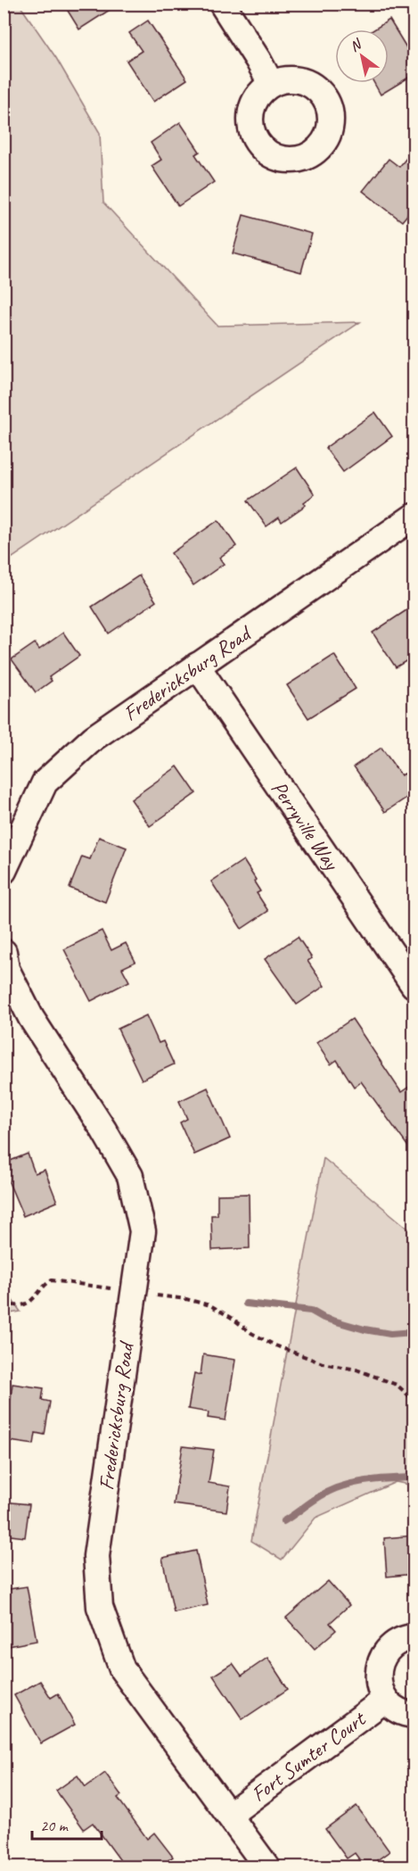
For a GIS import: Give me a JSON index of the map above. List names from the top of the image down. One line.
{"streets":{"street":["Fredericksburg Road","Perryville Way","Fort Sumter Court"]},"crossings":[["Fredericksburg Road","Perryville Way"],["Fredericksburg Road","Fort Sumter Court"]],"scale_bar":"20 m","north":"top left"}
